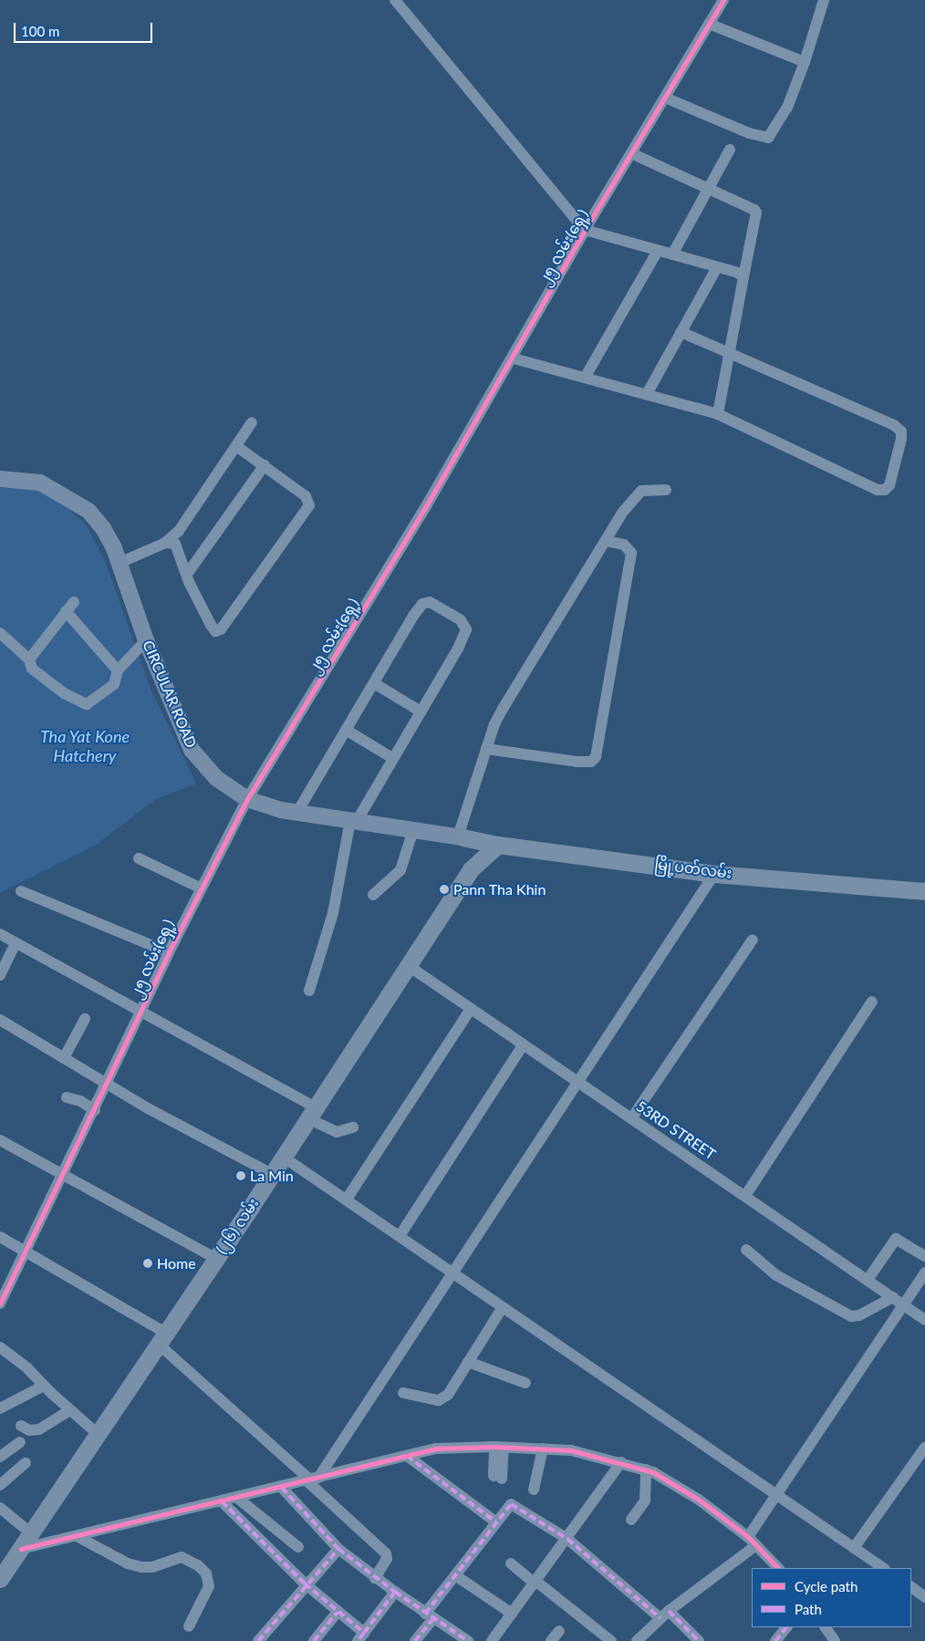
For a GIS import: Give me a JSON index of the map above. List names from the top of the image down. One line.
{"streets":{"main road":["မြို့ပတ်လမ်း","(၂၆) လမ်း"],"street":["၂၅ လမ်း(ရှေ့)","CIRCULAR ROAD","53RD STREET"]},"crossings":[["၂၅ လမ်း(ရှေ့)","CIRCULAR ROAD"],["CIRCULAR ROAD","မြို့ပတ်လမ်း"],["မြို့ပတ်လမ်း","(၂၆) လမ်း"],["53RD STREET","(၂၆) လမ်း"]],"water":["Tha Yat Kone Hatchery"],"places":["Pann Tha Khin","La Min","Home"],"legend":["Cycle path","Path"],"scale_bar":"100 m"}
